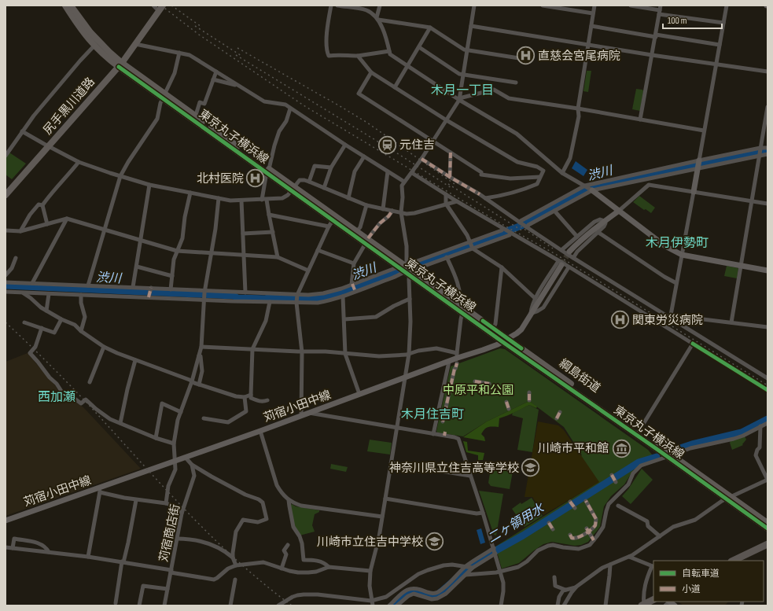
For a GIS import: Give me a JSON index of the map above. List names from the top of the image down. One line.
{"streets":{"main road":["尻手黒川道路","東京丸子横浜線","綱島街道"],"street":["苅宿小田中線","苅宿商店街"]},"crossings":[["尻手黒川道路","東京丸子横浜線"],["東京丸子横浜線","綱島街道"],["東京丸子横浜線","苅宿小田中線"],["綱島街道","苅宿小田中線"]],"districts":["木月一丁目","木月伊勢町","西加瀬","木月住吉町"],"water":["渋川","二ヶ領用水"],"parks":["中原平和公園"],"places":{"hospital":["直慈会宮尾病院","北村医院","関東労災病院"],"station":["元住吉"],"museum":["川崎市平和館"],"school or university":["神奈川県立住吉高等学校","川崎市立住吉中学校"]},"legend":["自転車道","小道"],"scale_bar":"100 m"}
